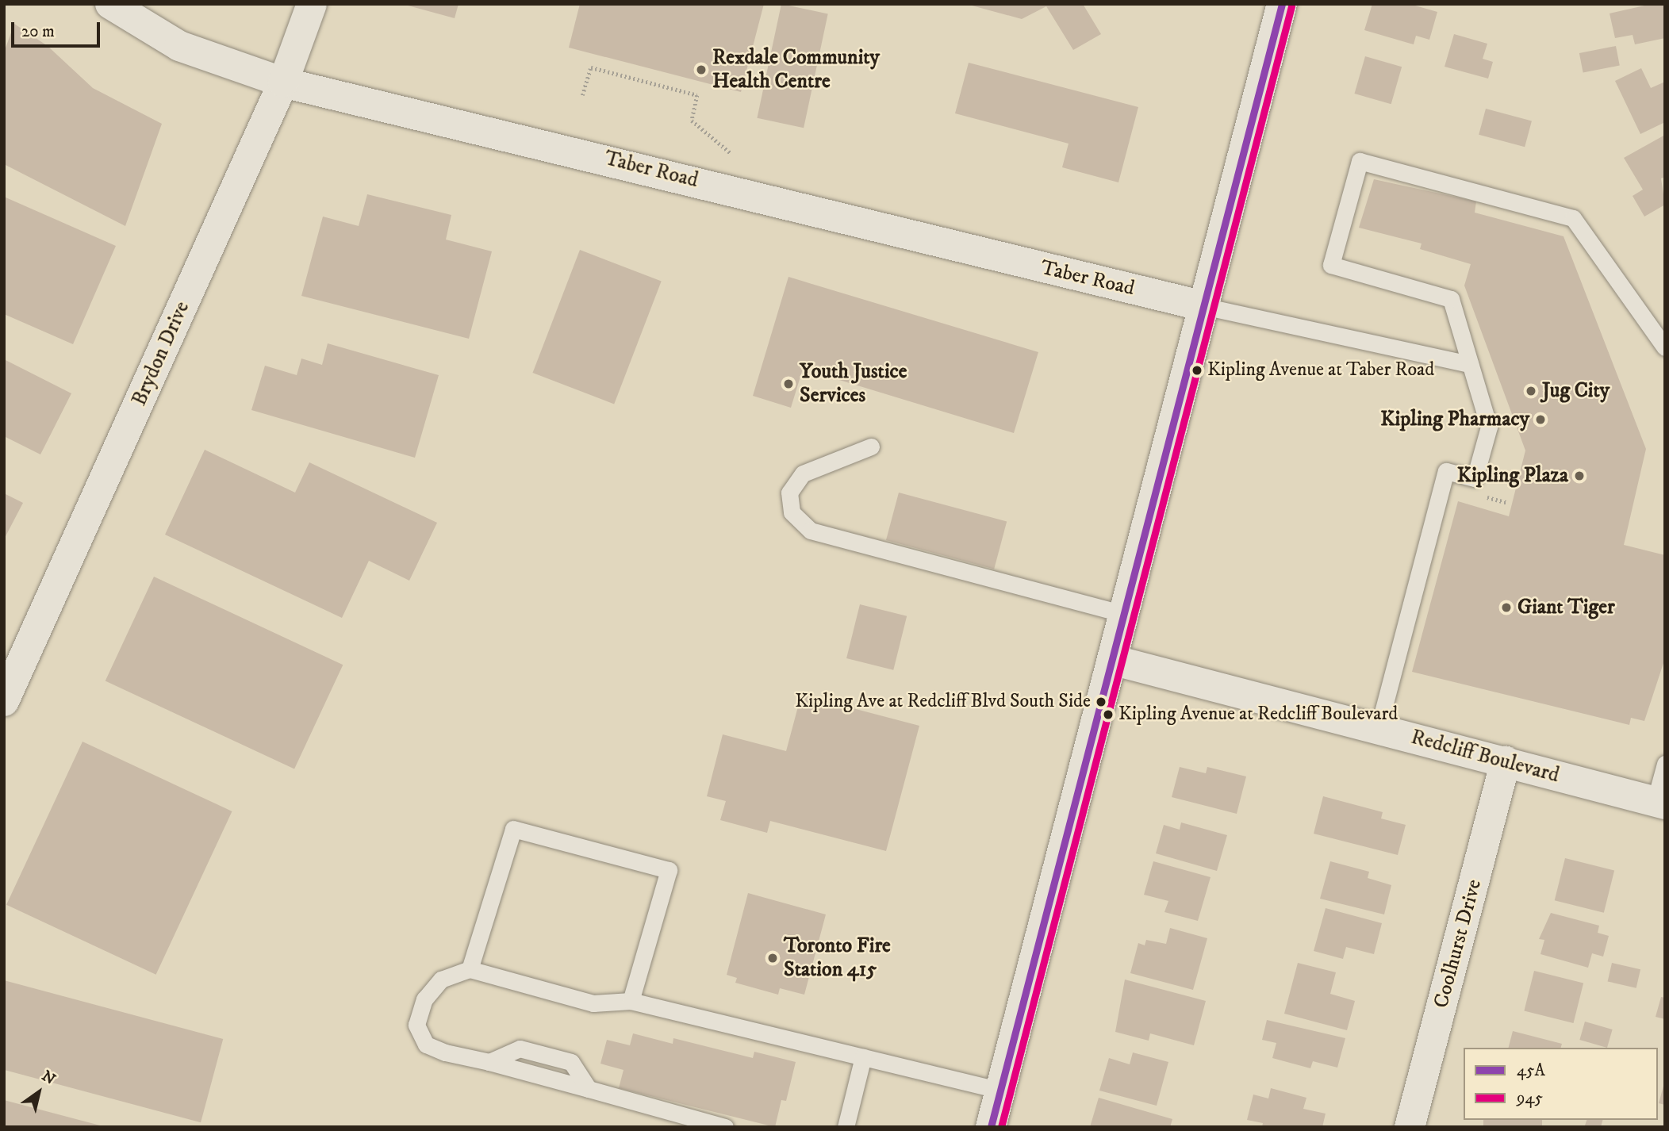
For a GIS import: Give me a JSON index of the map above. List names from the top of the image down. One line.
{"streets":{"street":["Taber Road","Brydon Drive","Redcliff Boulevard","Coolhurst Drive"]},"crossings":[["Taber Road","Brydon Drive"],["Redcliff Boulevard","Coolhurst Drive"]],"places":["Rexdale Community Health Centre","Kipling Avenue at Taber Road","Youth Justice Services","Jug City","Kipling Pharmacy","Kipling Plaza","Giant Tiger","Kipling Ave at Redcliff Blvd South Side","Kipling Avenue at Redcliff Boulevard","Toronto Fire Station 415"],"lines":["transit line 45A","transit line 945"],"legend":["45A","945"],"scale_bar":"20 m","north":"top right"}
